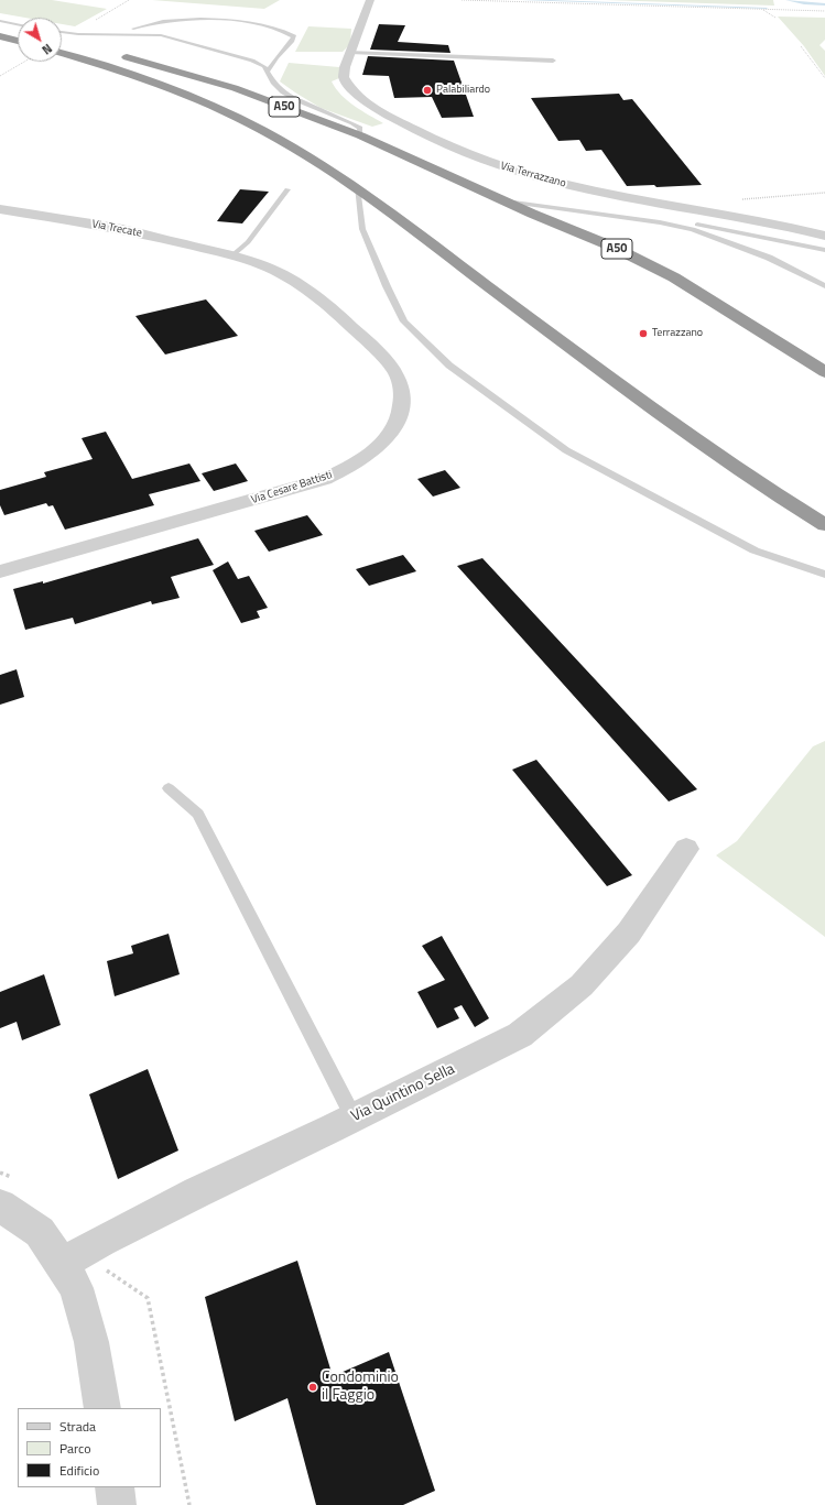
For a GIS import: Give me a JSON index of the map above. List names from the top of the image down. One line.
{"streets":{"highway":["A50"],"street":["Via Terrazzano","Via Trecate","Via Cesare Battisti","Via Quintino Sella"]},"crossings":[["Via Trecate","Via Cesare Battisti"]],"places":["Palabiliardo","Terrazzano","Condominio il Faggio"],"legend":["Strada","Parco","Edificio"],"north":"bottom right"}
